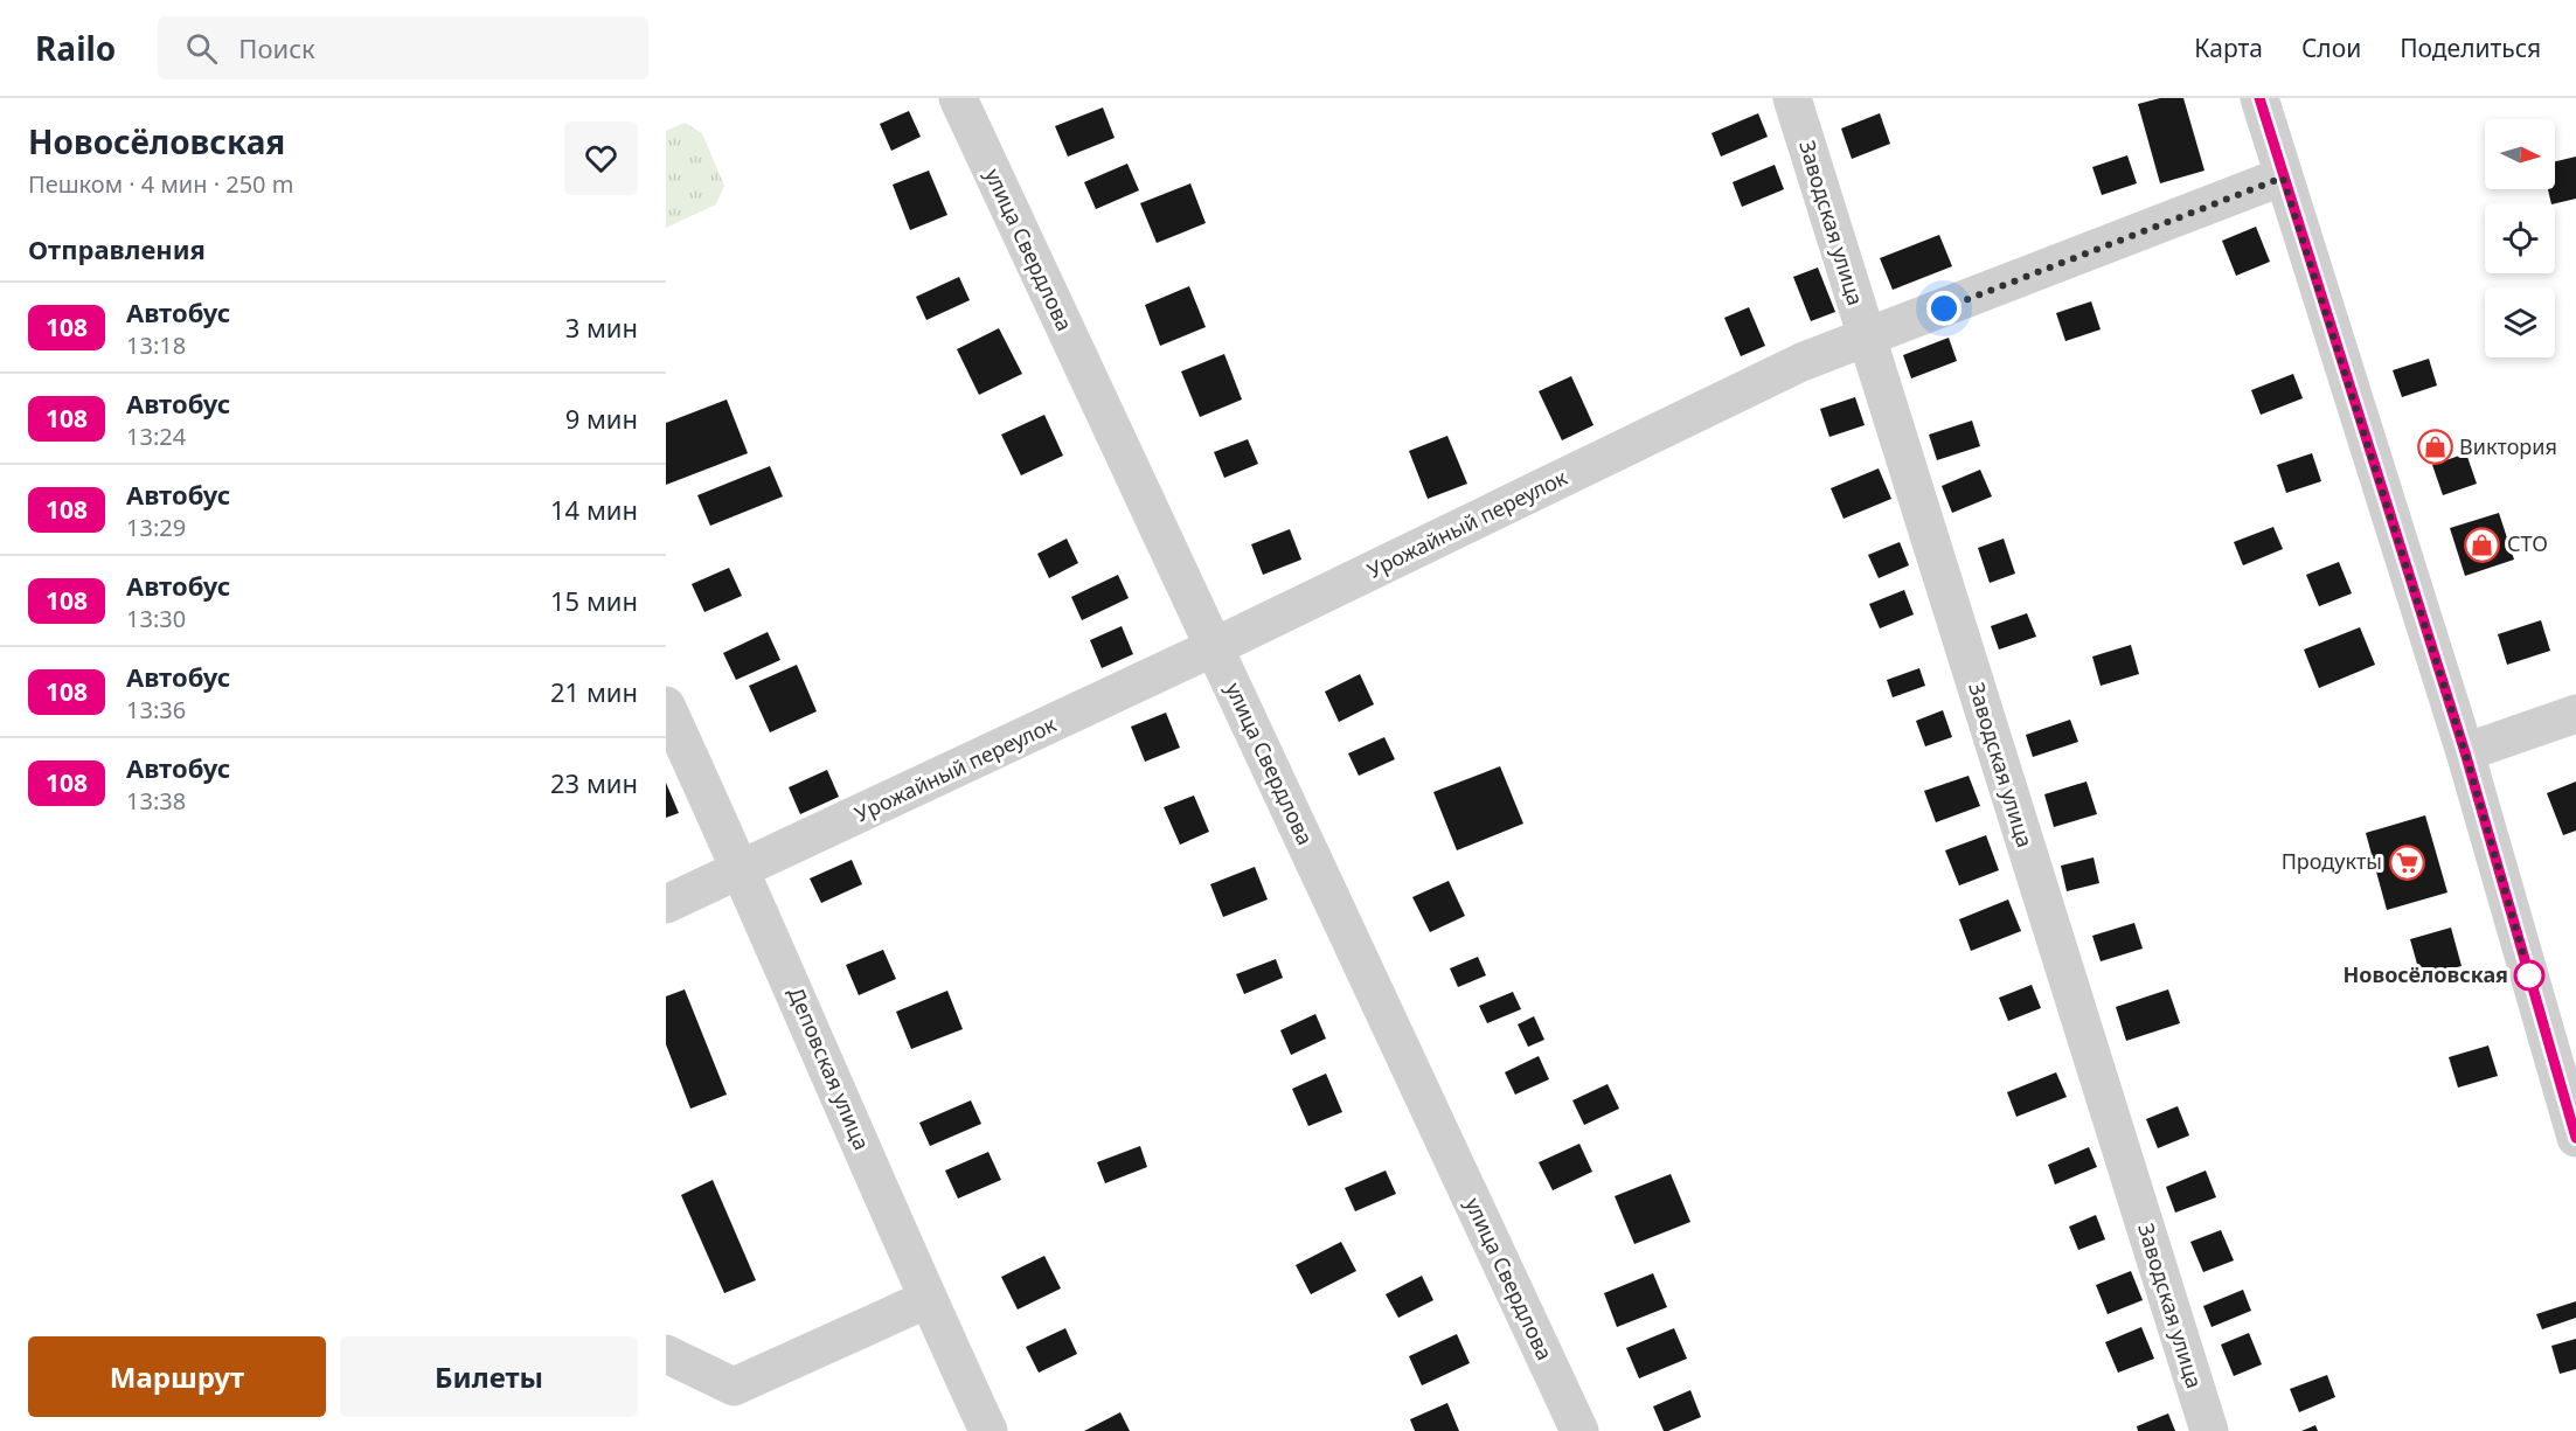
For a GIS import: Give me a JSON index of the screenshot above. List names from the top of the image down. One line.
{"streets":{"street":["Заводская улица","улица Свердлова","Урожайный переулок","Деповская улица"]},"crossings":[["Заводская улица","Урожайный переулок"],["улица Свердлова","Урожайный переулок"],["Урожайный переулок","Деповская улица"]],"places":{"shop":["Виктория","СТО"],"supermarket":["Продукты"],"other":["Новосёловская"]},"lines":["bus line 108"],"north":"right","page":{"header":"Railo","search":"Поиск","nav":["Карта","Слои","Поделиться"],"heading":[["Новосёловская","Пешком · 4 мин · 250 m"],"Отправления"],"list":[{"mark":"108","name":"Автобус","note":"13:18","value":"3 мин"},{"mark":"108","name":"Автобус","note":"13:24","value":"9 мин"},{"mark":"108","name":"Автобус","note":"13:29","value":"14 мин"},{"mark":"108","name":"Автобус","note":"13:30","value":"15 мин"},{"mark":"108","name":"Автобус","note":"13:36","value":"21 мин"},{"mark":"108","name":"Автобус","note":"13:38","value":"23 мин"}],"buttons":["Маршрут","Билеты"]}}
